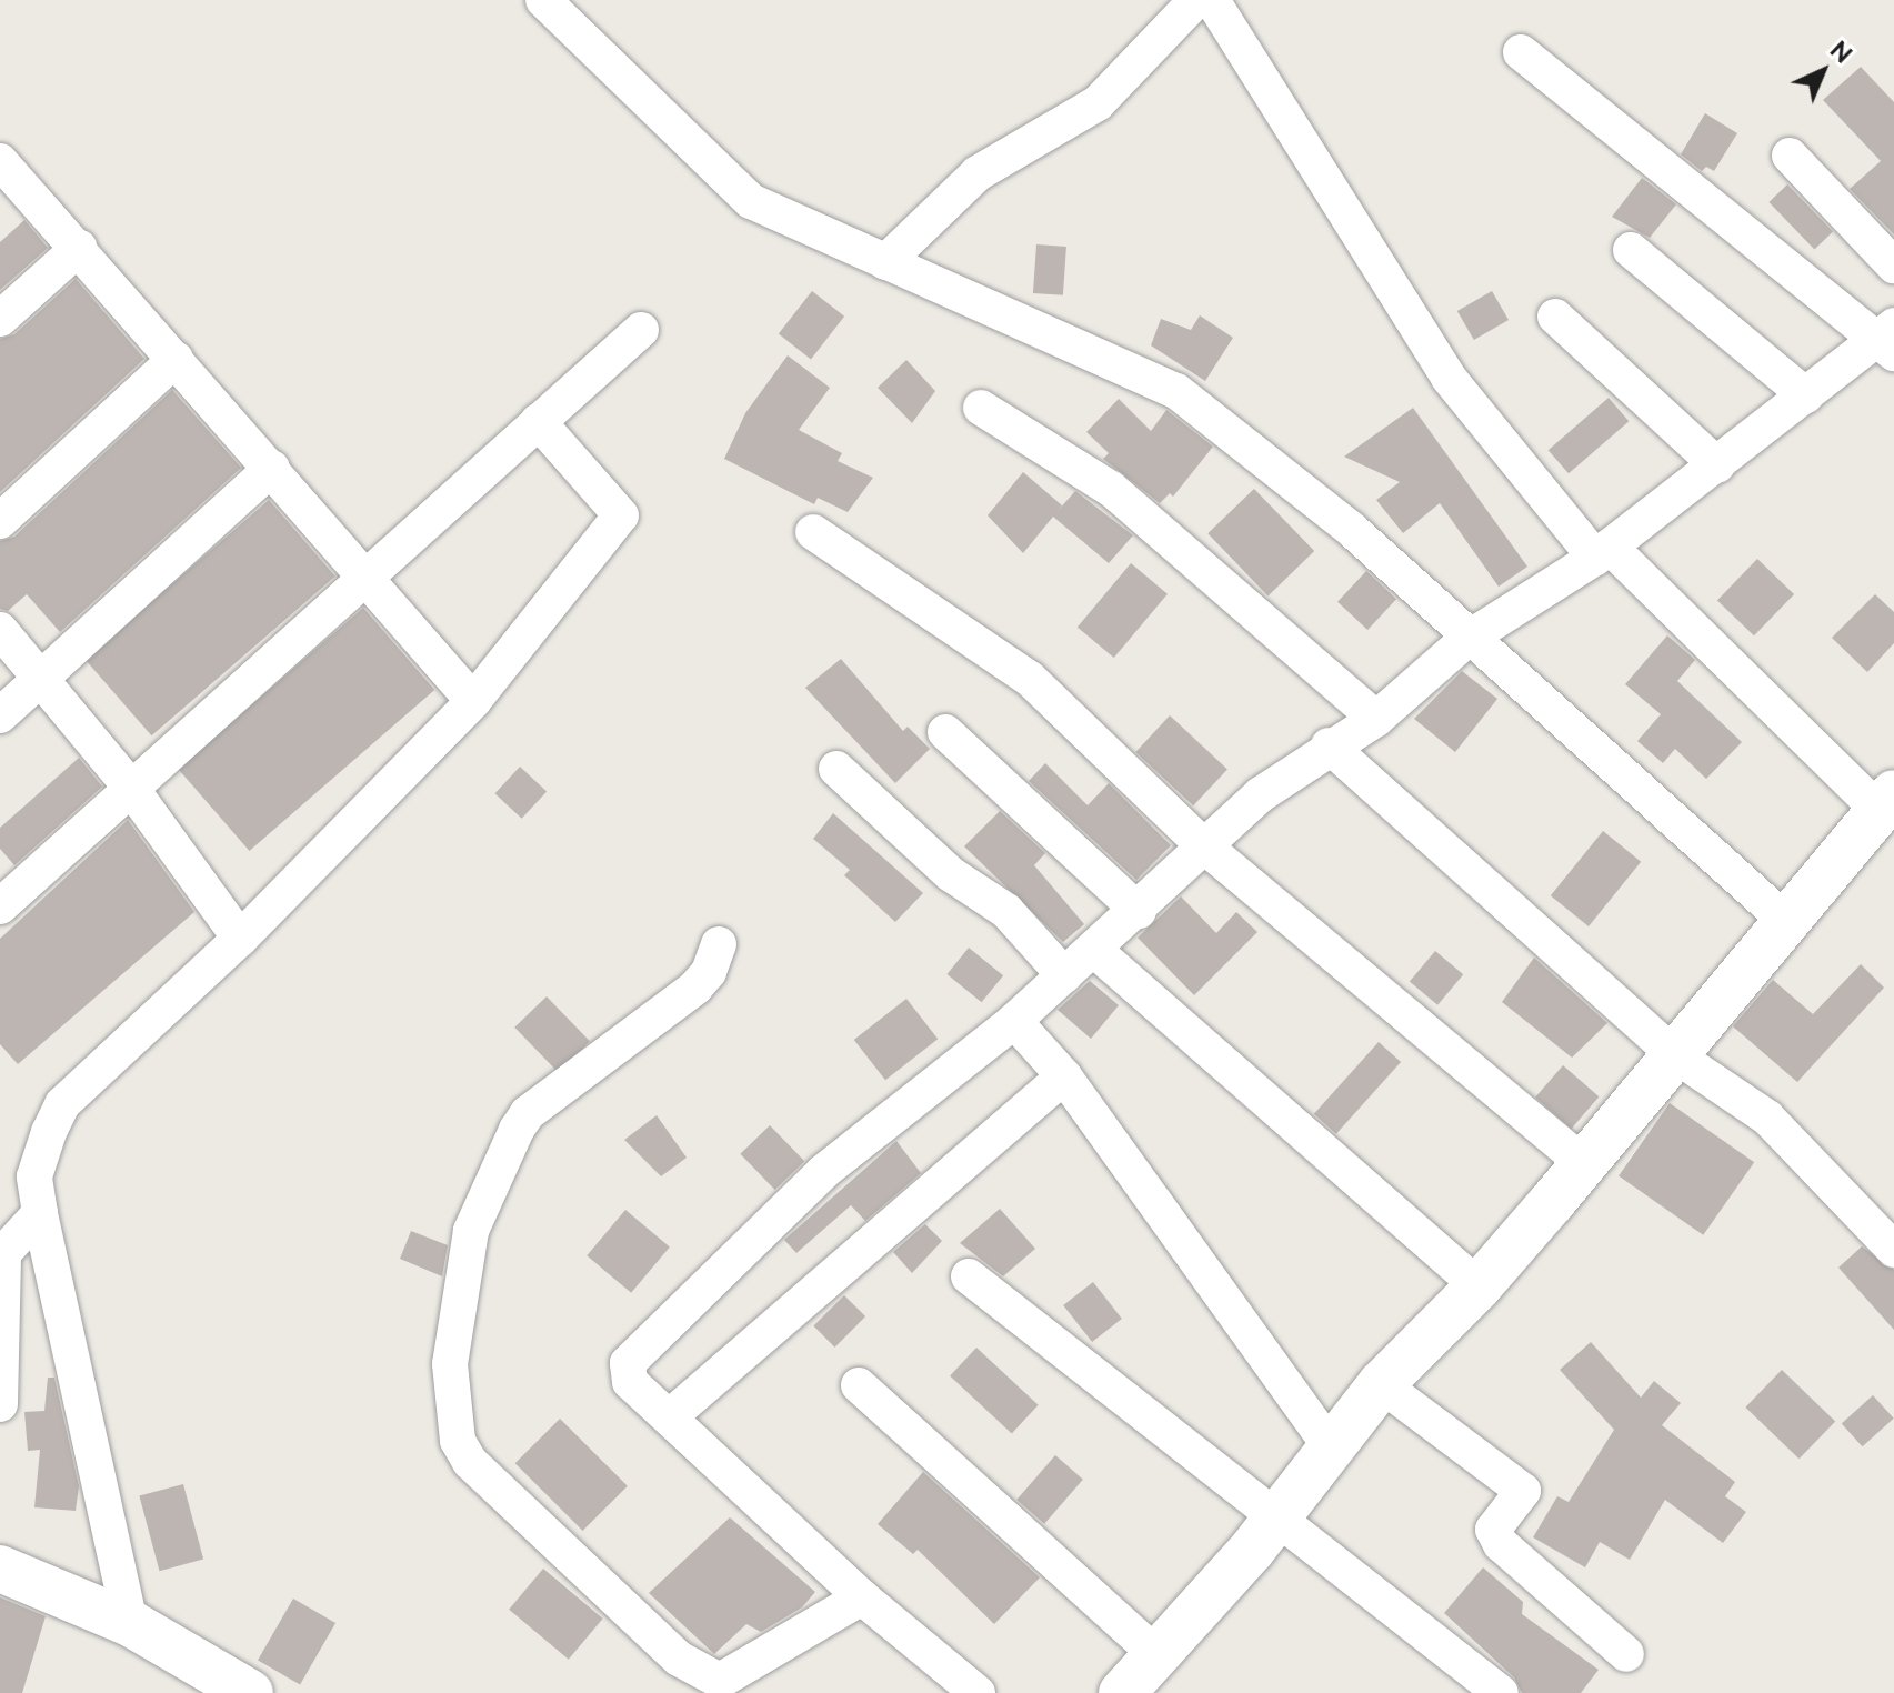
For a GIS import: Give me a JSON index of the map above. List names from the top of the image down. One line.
{"north":"top right"}
